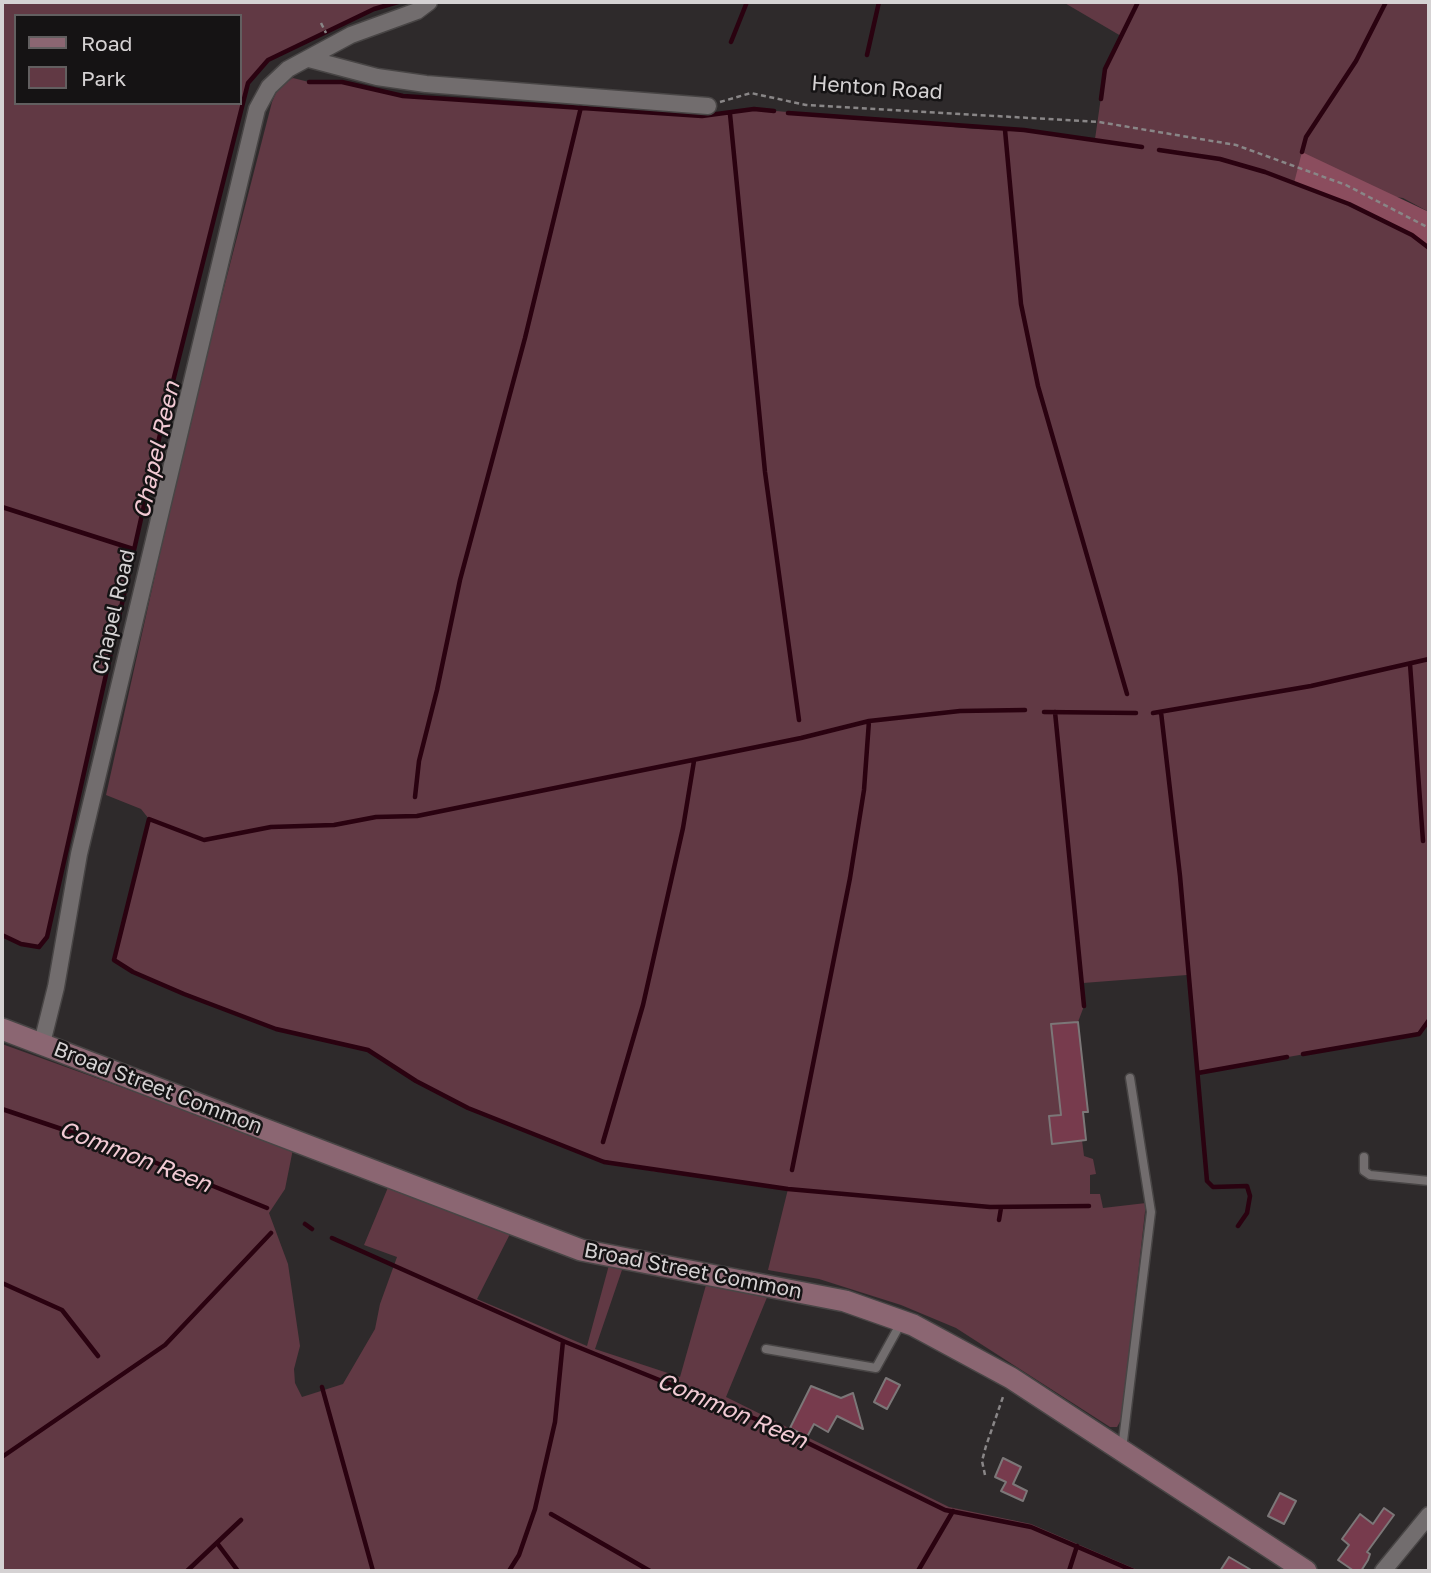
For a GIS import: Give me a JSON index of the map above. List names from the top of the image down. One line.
{"streets":{"street":["Chapel Road","Broad Street Common"],"path":["Henton Road"]},"crossings":[["Chapel Road","Broad Street Common"]],"water":["Chapel Reen","Common Reen"],"legend":["Road","Park"]}
